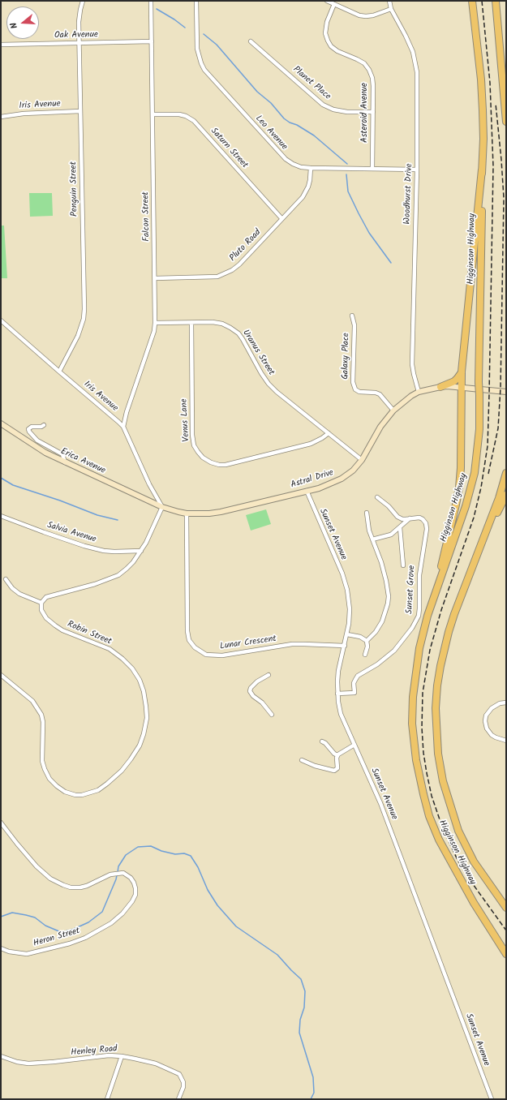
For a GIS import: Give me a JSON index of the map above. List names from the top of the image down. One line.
{"streets":{"highway":["Higginson Highway"],"street":["Oak Avenue","Planet Place","Iris Avenue","Asteroid Avenue","Leo Avenue","Saturn Street","Penguin Street","Woodhurst Drive","Falcon Street","Pluto Road","Uranus Street","Galaxy Place","Venus Lane","Erica Avenue","Astral Drive","Salvia Avenue","Sunset Avenue","Sunset Grove","Robin Street","Lunar Crescent","Heron Street","Henley Road"]},"crossings":[["Oak Avenue","Penguin Street"],["Oak Avenue","Falcon Street"],["Planet Place","Asteroid Avenue"],["Iris Avenue","Penguin Street"],["Iris Avenue","Falcon Street"],["Iris Avenue","Erica Avenue"],["Iris Avenue","Astral Drive"],["Asteroid Avenue","Leo Avenue"],["Leo Avenue","Woodhurst Drive"],["Leo Avenue","Pluto Road"],["Saturn Street","Falcon Street"],["Saturn Street","Pluto Road"],["Woodhurst Drive","Astral Drive"],["Falcon Street","Pluto Road"],["Falcon Street","Uranus Street"],["Uranus Street","Venus Lane"],["Uranus Street","Astral Drive"],["Galaxy Place","Astral Drive"],["Erica Avenue","Astral Drive"],["Astral Drive","Sunset Avenue"],["Astral Drive","Lunar Crescent"],["Sunset Avenue","Sunset Grove"],["Sunset Avenue","Lunar Crescent"]],"north":"left"}
